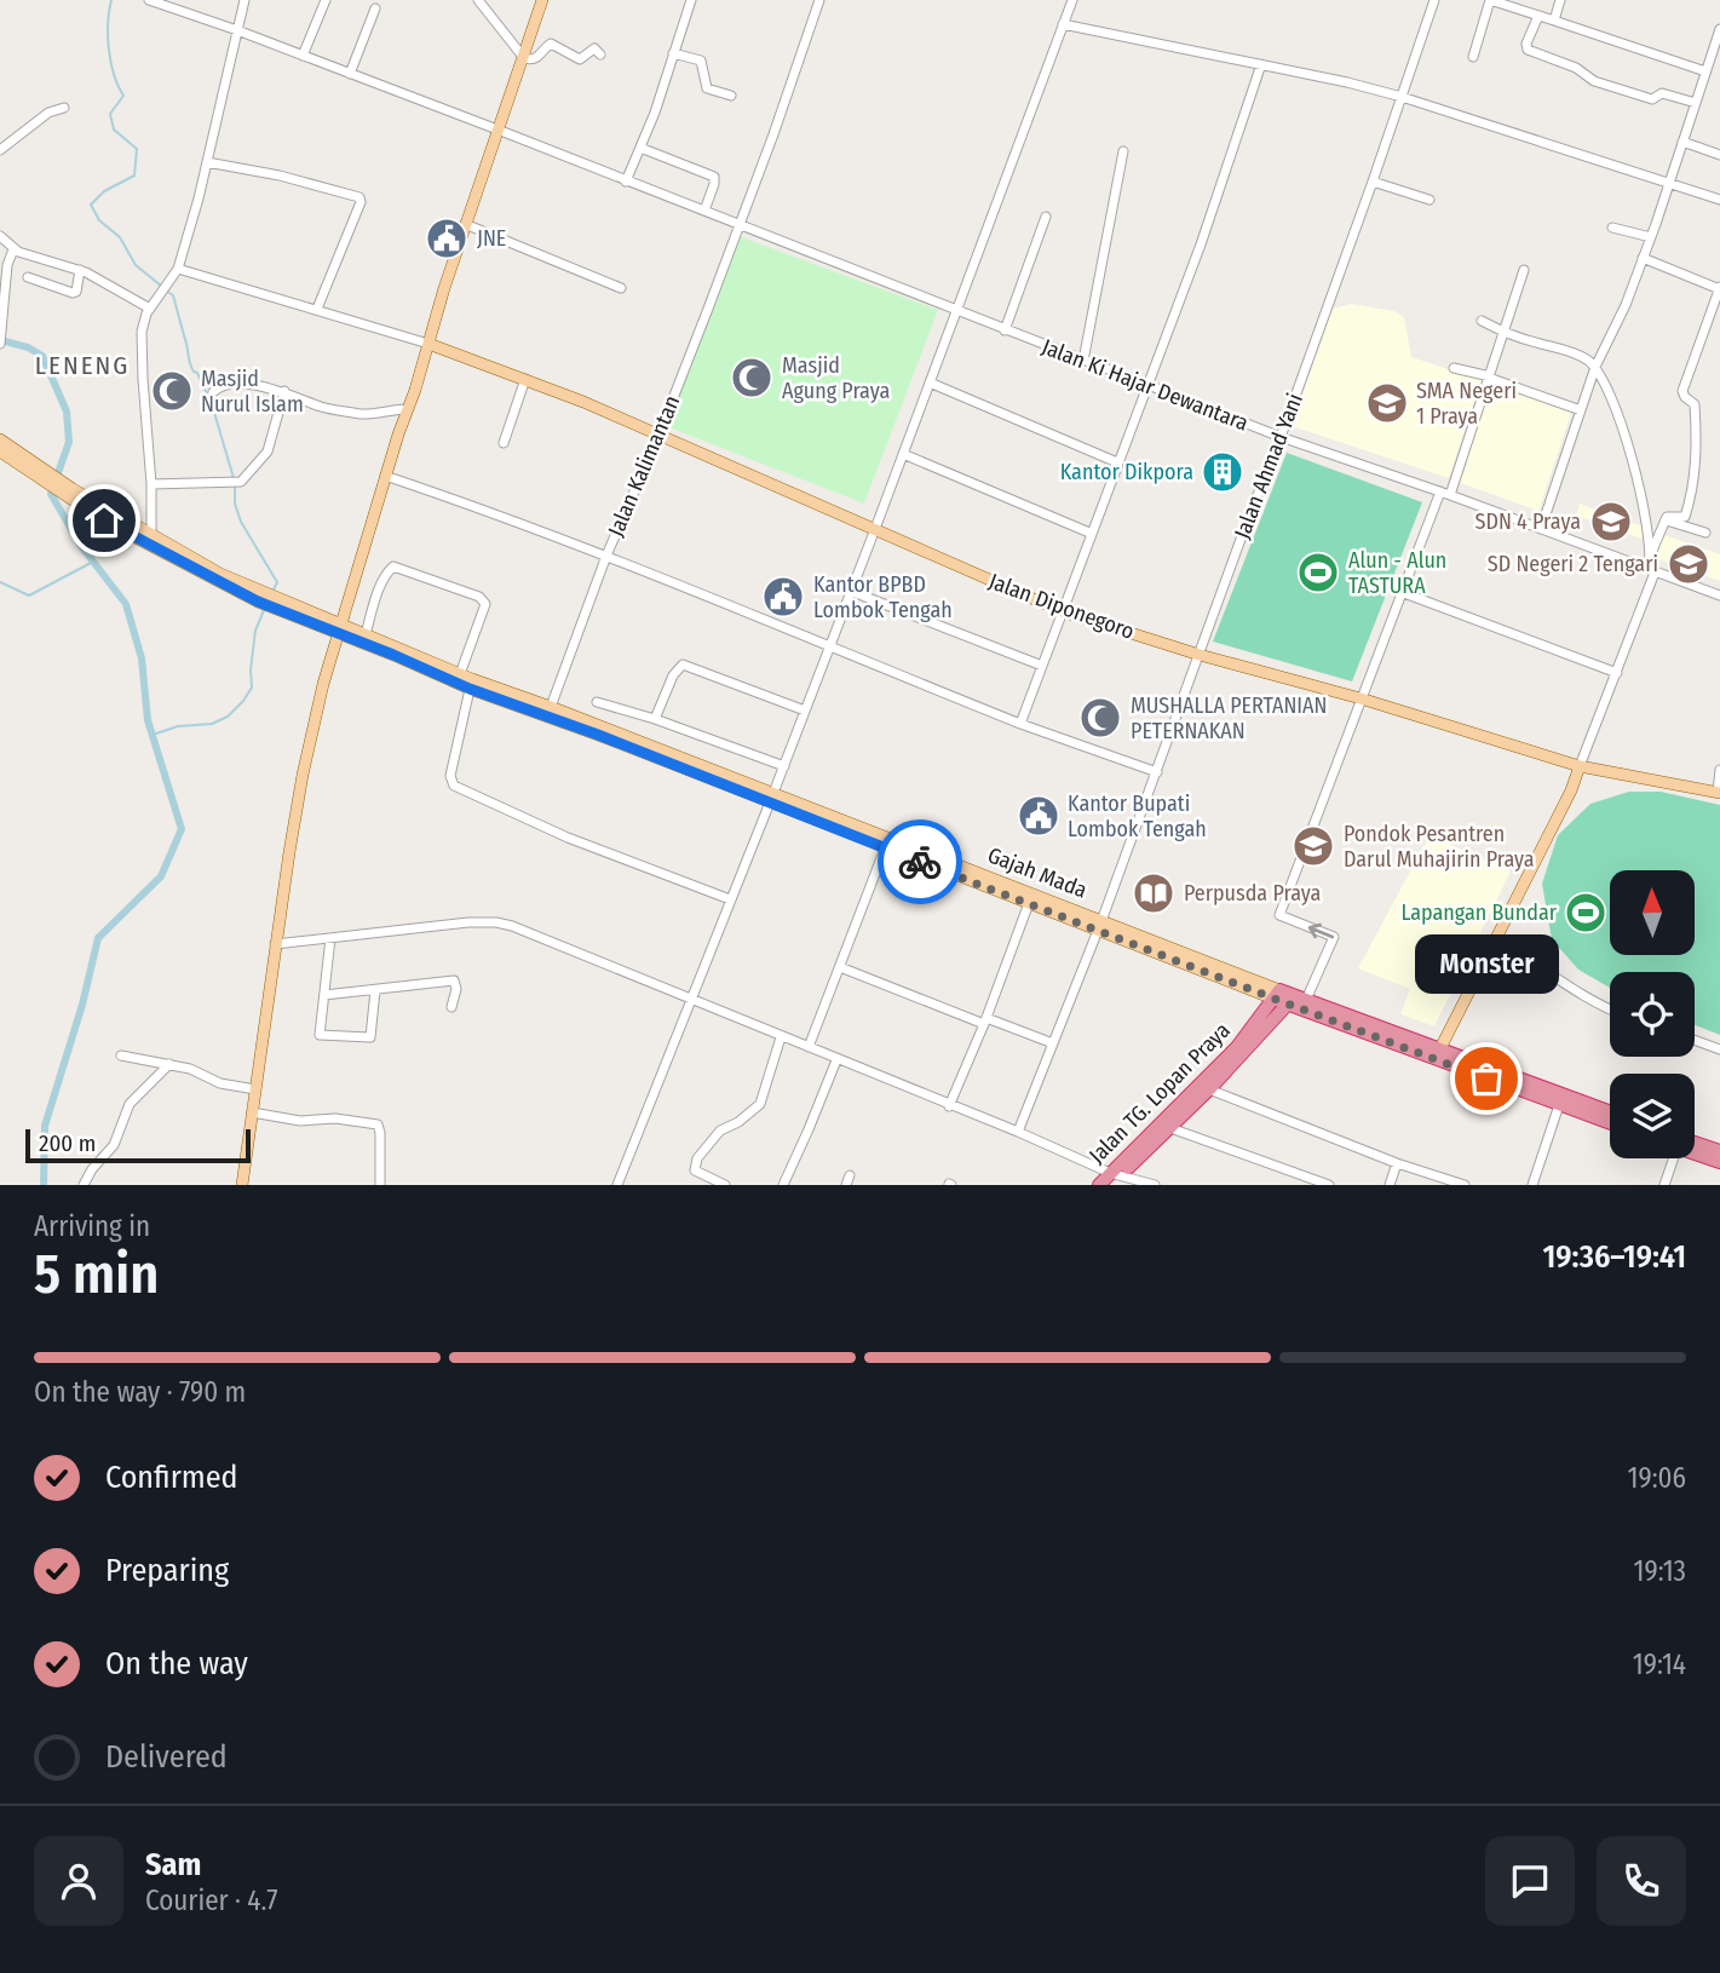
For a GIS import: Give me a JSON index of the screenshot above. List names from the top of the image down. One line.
{"streets":{"highway":["Gajah Mada","Jalan TG. Lopan Praya"],"main road":["Jalan Diponegoro"],"street":["Jalan Ki Hajar Dewantara","Jalan Kalimantan","Jalan Ahmad Yani"]},"crossings":[["Jalan Ki Hajar Dewantara","Jalan Kalimantan"],["Jalan Ki Hajar Dewantara","Jalan Ahmad Yani"],["Jalan Kalimantan","Jalan Diponegoro"],["Jalan Kalimantan","Gajah Mada"],["Jalan Ahmad Yani","Jalan Diponegoro"],["Jalan Ahmad Yani","Gajah Mada"],["Gajah Mada","Jalan TG. Lopan Praya"]],"districts":["LENENG"],"places":{"public building":["JNE","Kantor BPBD Lombok Tengah","Kantor Bupati Lombok Tengah"],"mosque":["Masjid Agung Praya","Masjid Nurul Islam","MUSHALLA PERTANIAN PETERNAKAN"],"school or university":["SMA Negeri 1 Praya","SDN 4 Praya","SD Negeri 2 Tengari","Pondok Pesantren Darul Muhajirin Praya"],"building":["Kantor Dikpora"],"sports":["Alun - Alun TASTURA","Lapangan Bundar"],"library":["Perpusda Praya"],"other":["Monster"]},"scale_bar":"200 m","north":"top","page":{"bubble":"Monster","scale":"200 m","heading":["5 min","Arriving in","19:36–19:41"],"panel":["Sam","Courier · 4.7"],"bar":"On the way · 790 m","list":[["Confirmed","19:06"],["Preparing","19:13"],["On the way","19:14"],"Delivered"]}}
